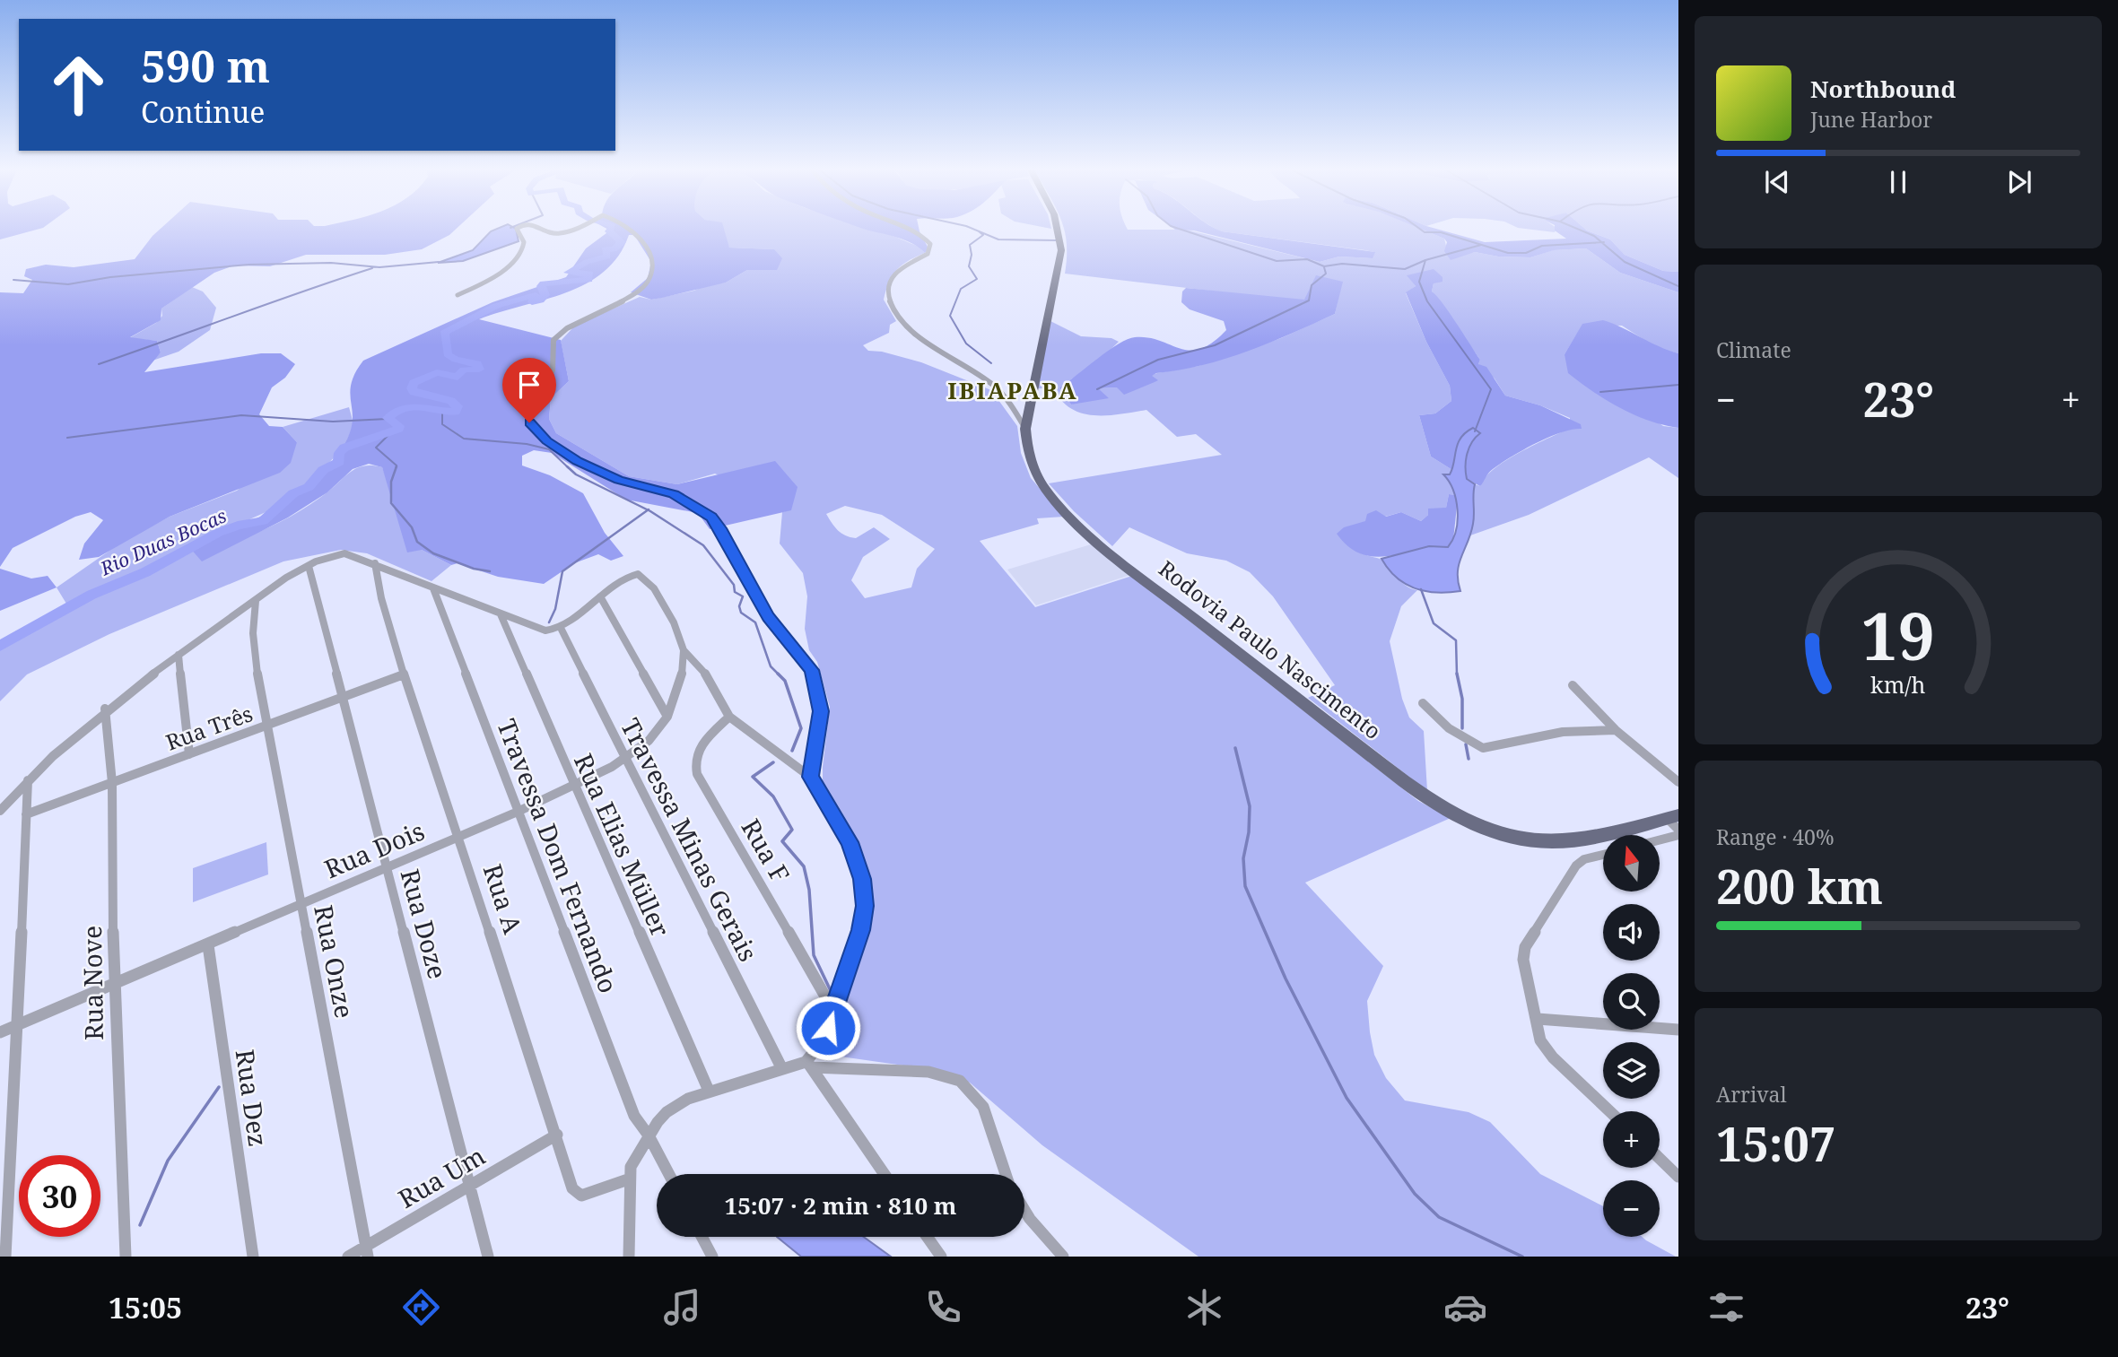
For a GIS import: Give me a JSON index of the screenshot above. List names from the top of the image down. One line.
{"streets":{"main road":["Rodovia Paulo Nascimento"],"street":["Rua Três","Travessa Minas Gerais","Rua Elias Müller","Rua Dois","Rua F","Travessa Dom Fernando","Rua A","Rua Doze","Rua Onze","Rua Nove","Rua Dez","Rua Um"]},"crossings":[["Rua Três","Rua A"],["Rua Três","Rua Doze"],["Rua Três","Rua Onze"],["Rua Três","Rua Nove"],["Travessa Minas Gerais","Rua Dois"],["Rua Elias Müller","Rua Dois"],["Rua Dois","Travessa Dom Fernando"],["Rua Dois","Rua A"],["Rua Dois","Rua Doze"],["Rua Dois","Rua Onze"],["Rua Dois","Rua Nove"],["Rua Dois","Rua Dez"],["Rua A","Rua Um"],["Rua Doze","Rua Um"],["Rua Onze","Rua Um"]],"districts":["IBIAPABA"],"water":["Rio Duas Bocas"],"north":"top","page":{"turn":["590 m","Continue"],"song":["Northbound","June Harbor"],"tile":["Climate",["Range · 40%","200 km"],["Arrival","15:07"]],"heat":["−","23°","+"],"map_buttons":["+","−"],"limit":"30","trip":"15:07 · 2 min · 810 m","tabs":["15:05","23°"],"gauge":["19","km/h"]}}
